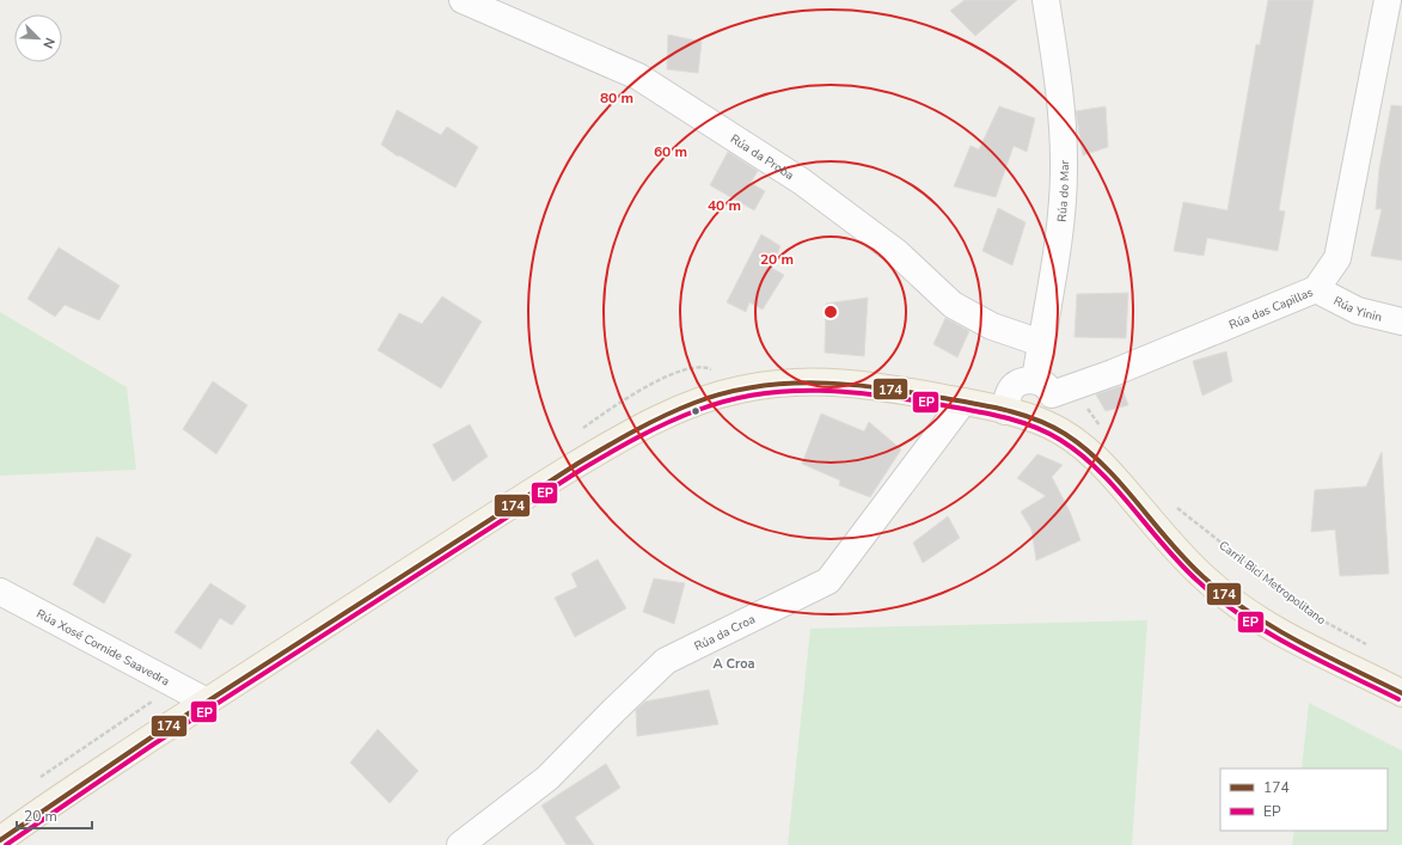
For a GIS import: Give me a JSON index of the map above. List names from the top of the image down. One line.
{"streets":{"street":["Rúa da Proba","Rúa do Mar","Rúa das Capillas","Rúa Yinin","Rúa da Croa","Rúa Xosé Cornide Saavedra"],"path":["Carril Bici Metropolitano"]},"crossings":[["Rúa da Proba","Rúa do Mar"],["Rúa do Mar","Rúa das Capillas"],["Rúa das Capillas","Rúa Yinin"]],"districts":["A Croa"],"lines":["transit line 174","transit line EP"],"legend":["174","EP"],"scale_bar":"20 m","north":"bottom right","rings":["80 m","60 m","40 m","20 m"]}
